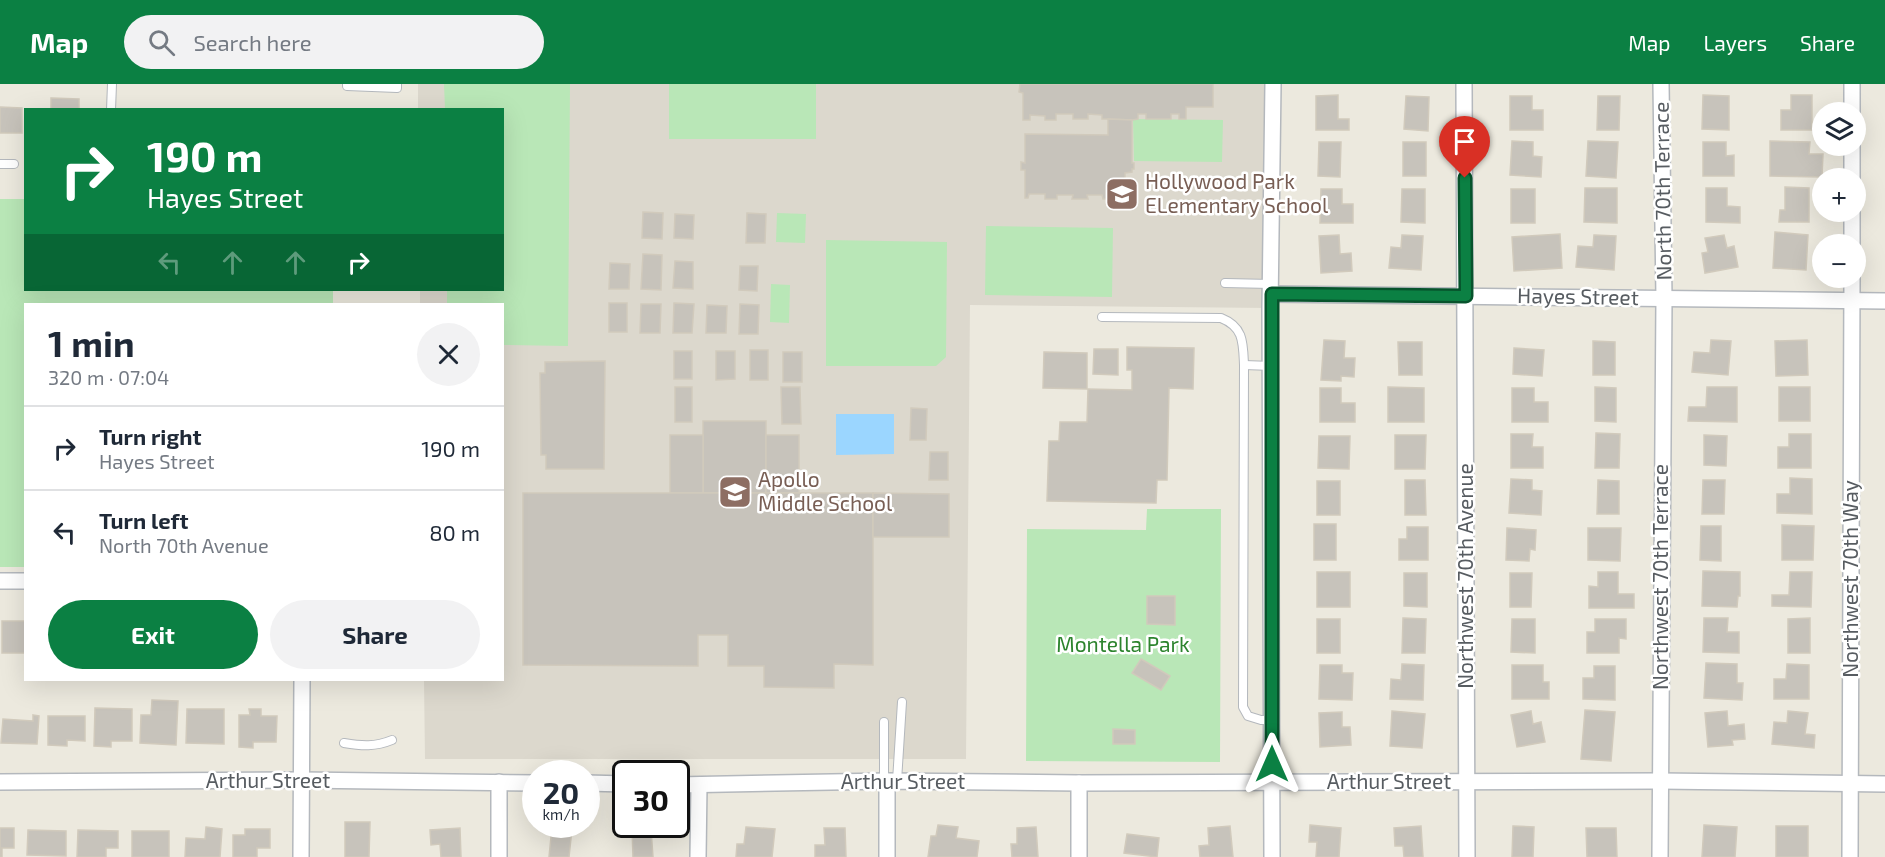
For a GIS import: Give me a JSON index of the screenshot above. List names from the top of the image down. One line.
{"streets":{"street":["North 70th Terrace","Hayes Street","Northwest 70th Avenue","Northwest 70th Terrace","Northwest 70th Way","Arthur Street"]},"crossings":[["North 70th Terrace","Hayes Street"],["North 70th Terrace","Northwest 70th Terrace"],["Hayes Street","Northwest 70th Avenue"],["Hayes Street","Northwest 70th Terrace"],["Hayes Street","Northwest 70th Way"],["Northwest 70th Avenue","Arthur Street"],["Northwest 70th Terrace","Arthur Street"],["Northwest 70th Way","Arthur Street"]],"parks":["Montella Park"],"places":{"school or university":["Hollywood Park ELementary School","Apollo Middle School"]},"page":{"header":"Map","search":"Search here","nav":["Map","Layers","Share"],"map_buttons":["+","−"],"turn":["190 m","Hayes Street"],"heading":["1 min","320 m · 07:04"],"list":[{"name":"Turn right","note":"Hayes Street","value":"190 m"},{"name":"Turn left","note":"North 70th Avenue","value":"80 m"}],"buttons":["Exit","Share"],"speed":"20 km/h","limit":"30"}}
